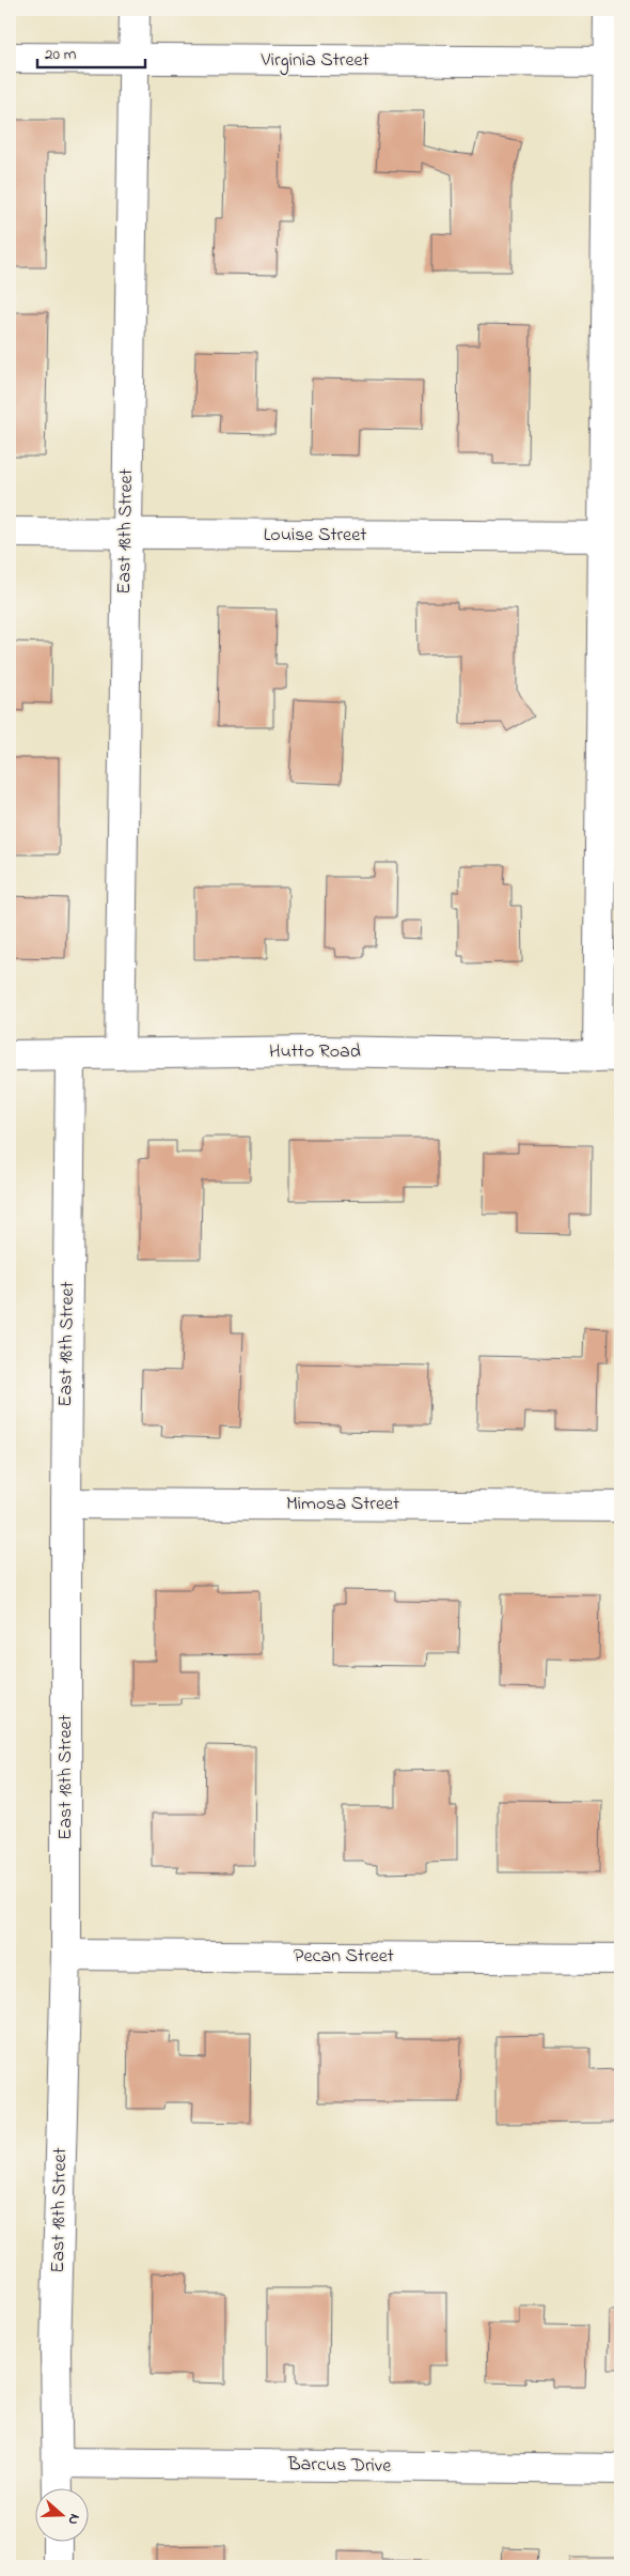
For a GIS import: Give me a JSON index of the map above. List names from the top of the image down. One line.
{"streets":{"street":["Virginia Street","East 18th Street","Louise Street","Hutto Road","Mimosa Street","Pecan Street","Barcus Drive"]},"crossings":[["Virginia Street","East 18th Street"],["East 18th Street","Louise Street"],["East 18th Street","Hutto Road"],["East 18th Street","Mimosa Street"],["East 18th Street","Pecan Street"],["East 18th Street","Barcus Drive"]],"scale_bar":"20 m","north":"right"}
